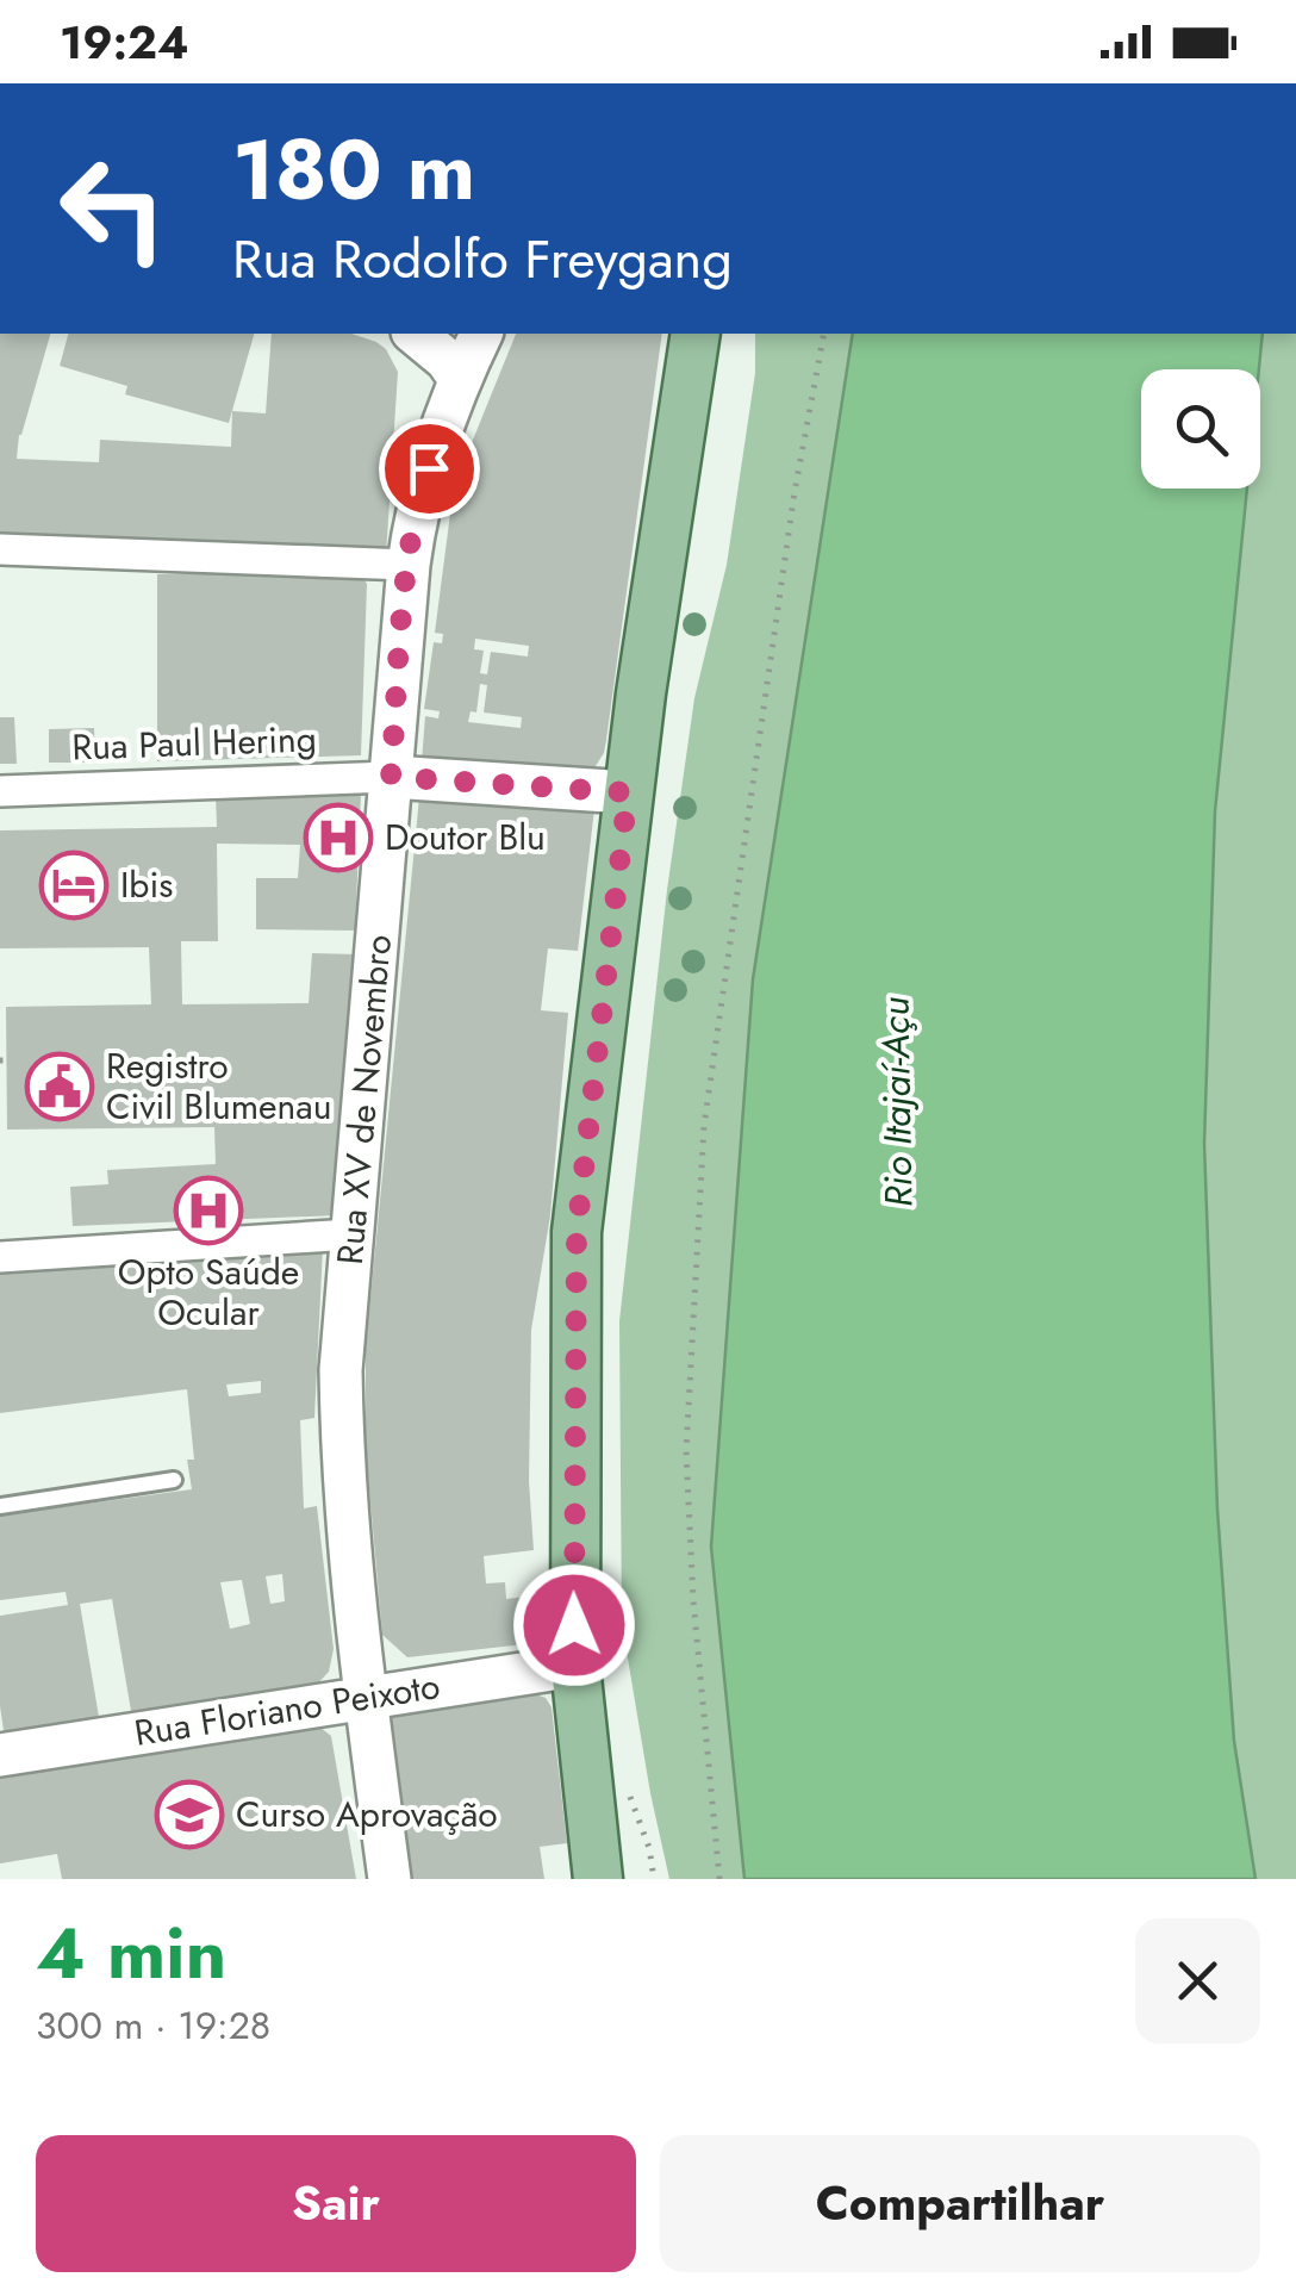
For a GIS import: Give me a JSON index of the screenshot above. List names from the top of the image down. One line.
{"streets":{"street":["Rua Paul Hering","Rua XV de Novembro","Rua Floriano Peixoto"]},"crossings":[["Rua Paul Hering","Rua XV de Novembro"],["Rua XV de Novembro","Rua Floriano Peixoto"]],"water":["Rio Itajaí-Açu"],"places":{"hospital":["Doutor Blu","Opto Saúde Ocular"],"hotel":["Ibis"],"public building":["Registro Civil Blumenau"],"school or university":["Curso Aprovação"]},"page":{"status":"19:24","turn":["180 m","Rua Rodolfo Freygang"],"heading":["4 min","300 m · 19:28"],"buttons":["Sair","Compartilhar"]}}
